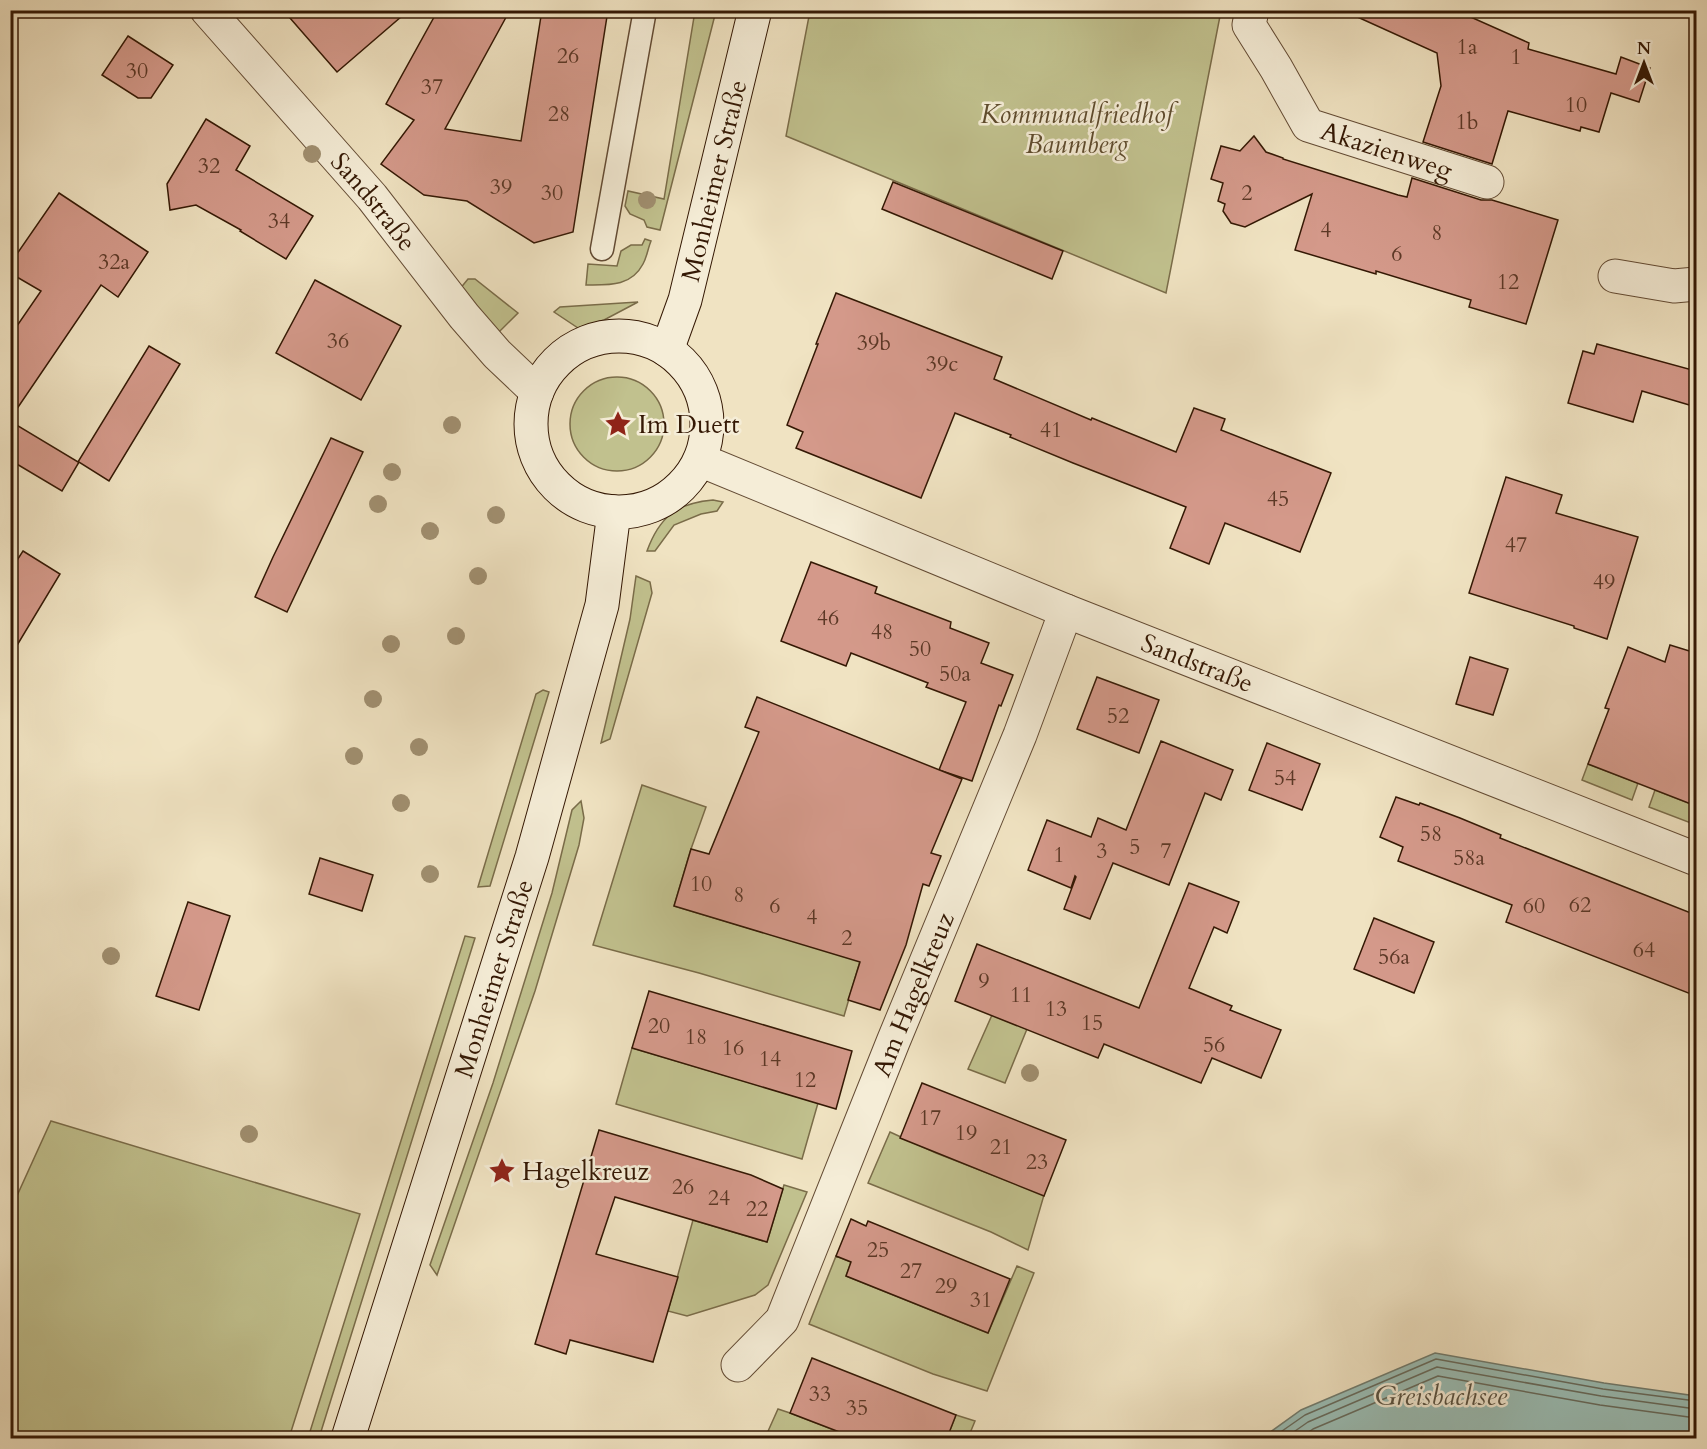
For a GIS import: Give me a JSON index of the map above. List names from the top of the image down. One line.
{"streets":{"street":["Akazienweg","Monheimer Straße","Sandstraße","Am Hagelkreuz"]},"crossings":[["Monheimer Straße","Sandstraße"],["Sandstraße","Am Hagelkreuz"]],"water":["Greisbachsee"],"parks":["Kommunalfriedhof Baumberg"],"places":{"place":["Im Duett","Hagelkreuz"]},"house_numbers":["1a","26","1","30","37","10","28","1b","32","39","30","2","34","4","8","6","32a","12","36","39b","39c","41","45","47","49","46","48","50","50a","52","54","58","5","3","7","1","58a","10","8","62","6","60","4","2","64","56a","9","11","13","15","20","18","56","16","14","12","17","19","21","23","26","24","22","25","27","29","31","33","35"],"north":"top"}
